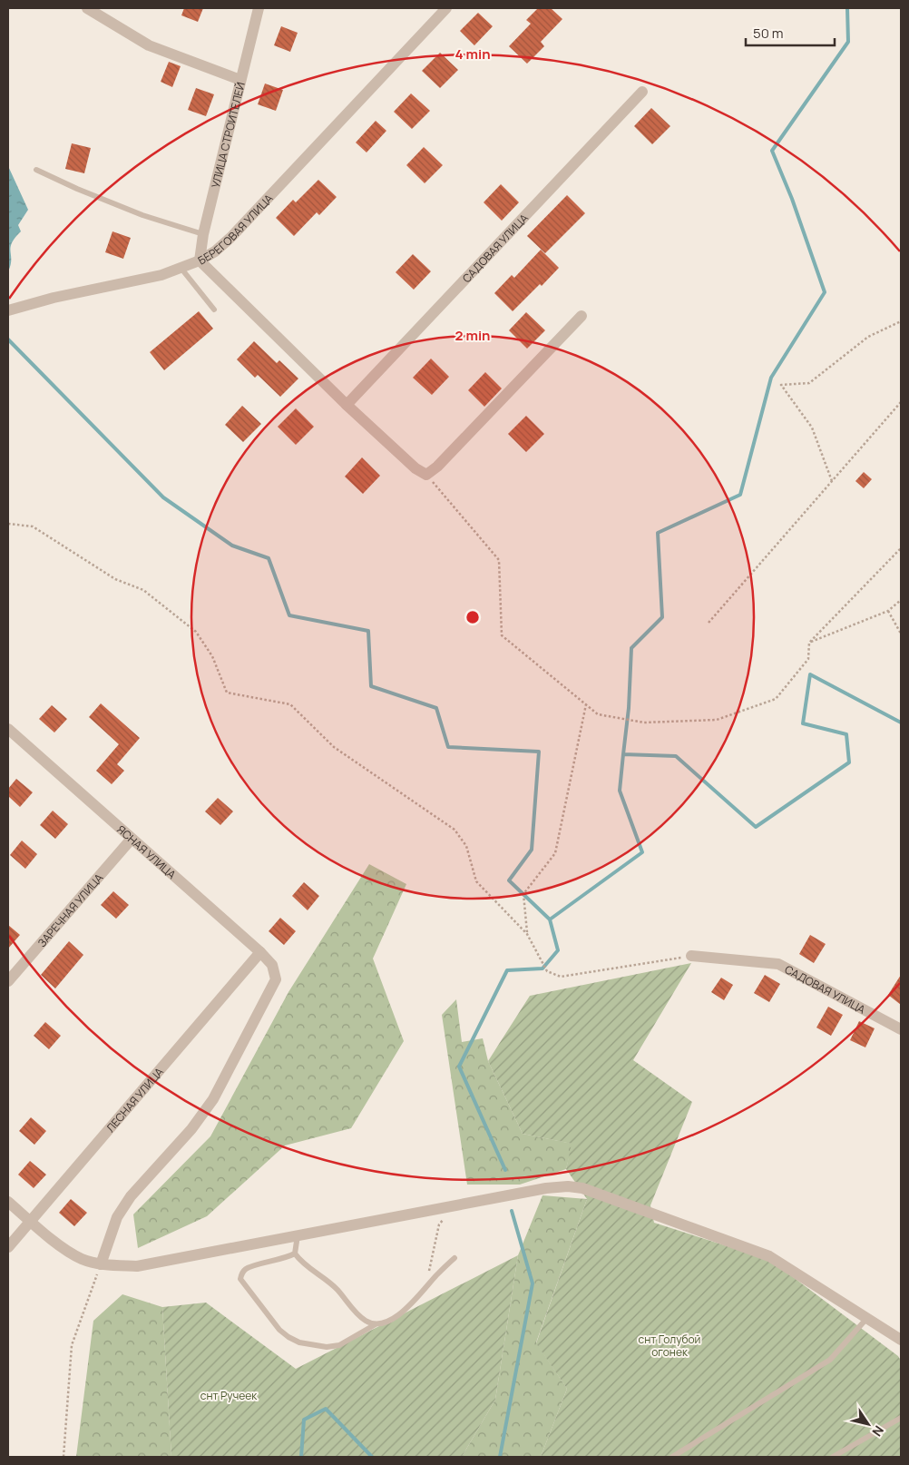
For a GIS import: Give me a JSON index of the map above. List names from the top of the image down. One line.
{"streets":{"street":["УЛИЦА СТРОИТЕЛЕЙ","БЕРЕГОВАЯ УЛИЦА","САДОВАЯ УЛИЦА","ЯСНАЯ УЛИЦА","ЗАРЕЧНАЯ УЛИЦА","ЛЕСНАЯ УЛИЦА"]},"crossings":[["УЛИЦА СТРОИТЕЛЕЙ","БЕРЕГОВАЯ УЛИЦА"],["БЕРЕГОВАЯ УЛИЦА","САДОВАЯ УЛИЦА"],["ЯСНАЯ УЛИЦА","ЗАРЕЧНАЯ УЛИЦА"],["ЯСНАЯ УЛИЦА","ЛЕСНАЯ УЛИЦА"]],"parks":["снт Голубой огонек","снт Ручеек"],"scale_bar":"50 m","north":"bottom right","rings":["4 min","2 min"]}
